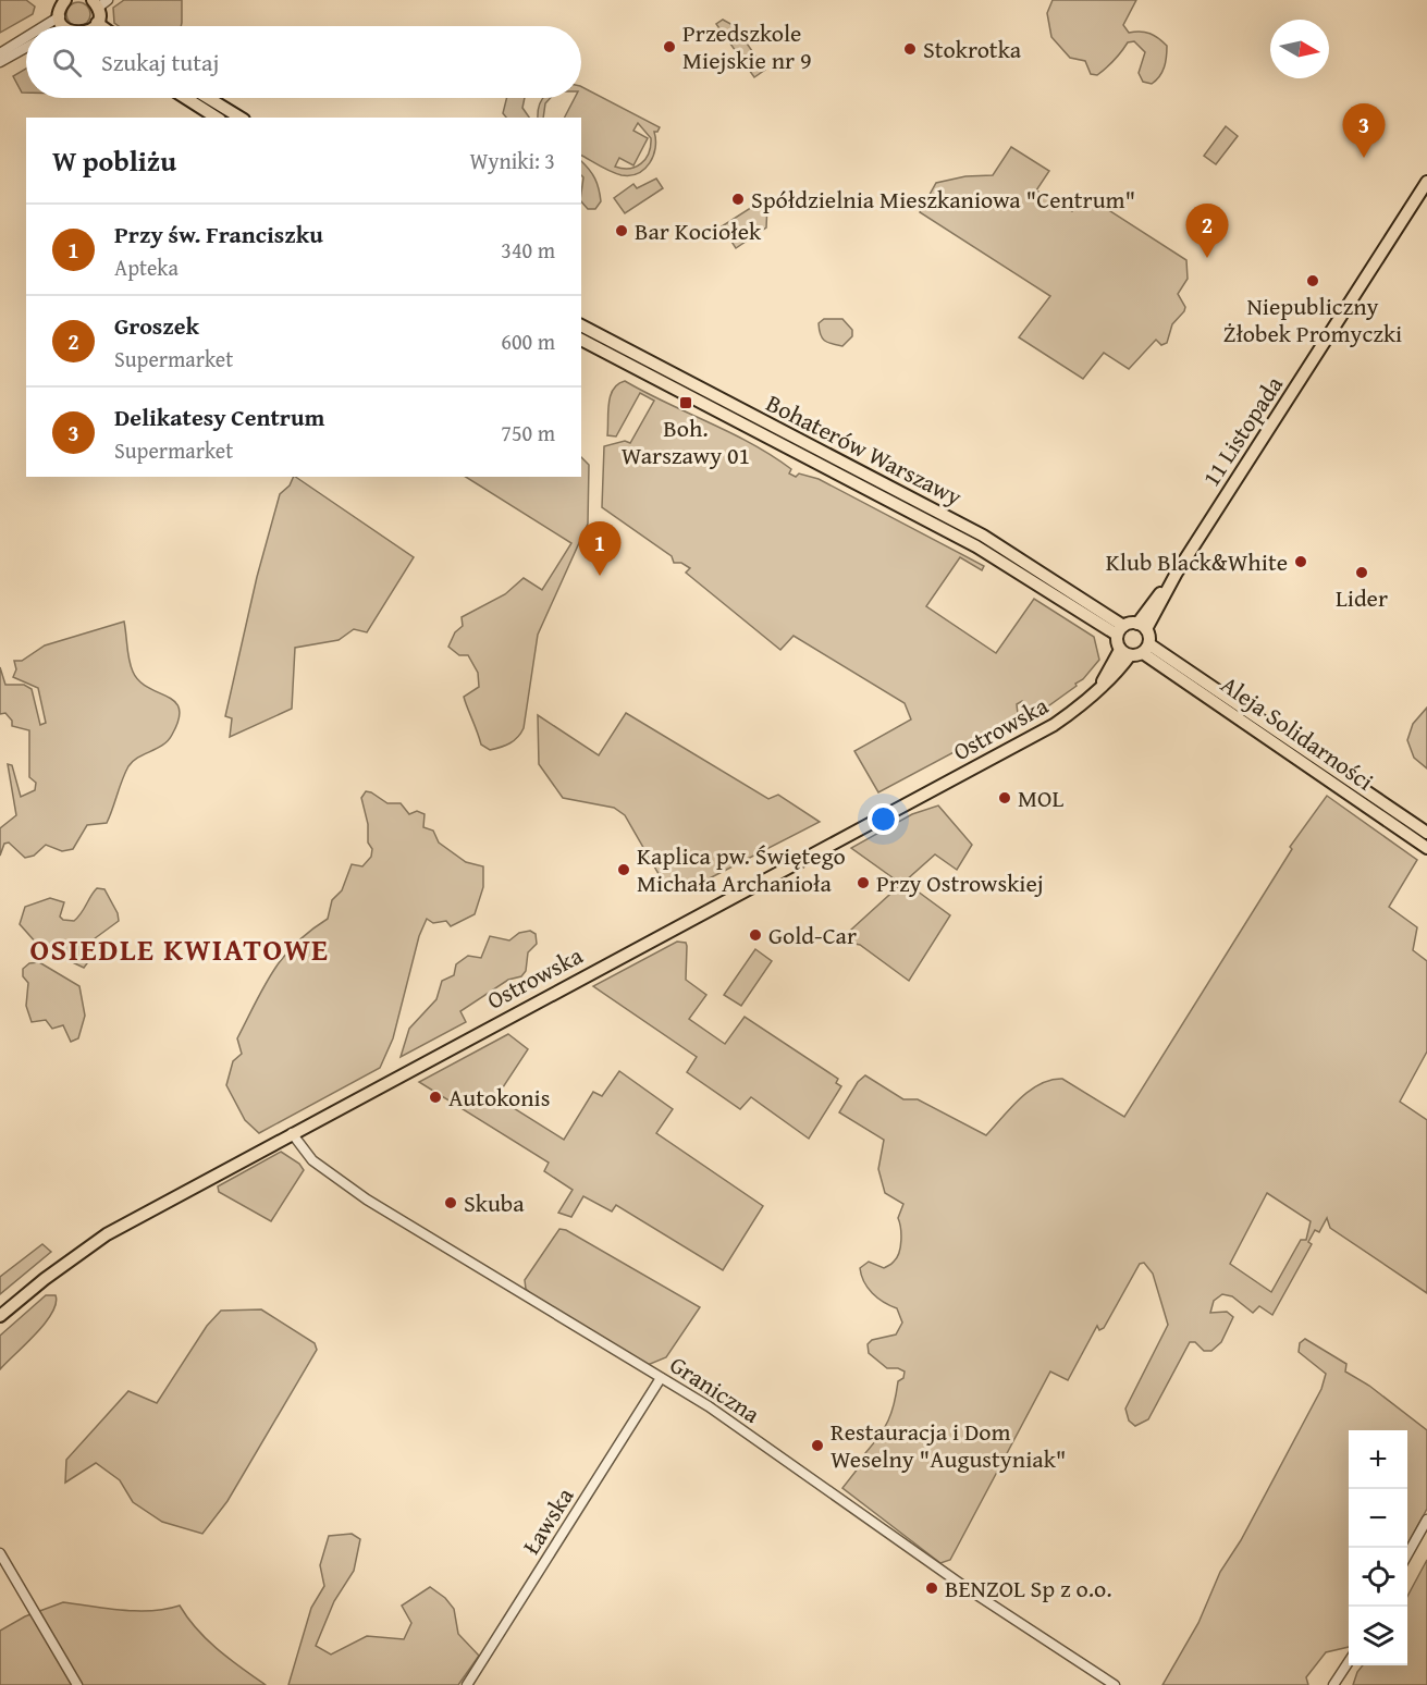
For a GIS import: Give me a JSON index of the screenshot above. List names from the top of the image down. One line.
{"streets":{"main road":["11 Listopada","Bohaterów Warszawy","Ostrowska","Aleja Solidarności"],"street":["Graniczna","Ławska"]},"crossings":[["Ostrowska","Graniczna"],["Graniczna","Ławska"]],"districts":["OSIEDLE KWIATOWE"],"places":{"other":["Przedszkole Miejskie nr 9","Stokrotka","Spółdzielnia Mieszkaniowa \"Centrum\"","Bar Kociołek","Niepubliczny Żłobek Promyczki","Klub Black&White","Lider","MOL","Kaplica pw. Świętego Michała Archanioła","Przy Ostrowskiej","Gold-Car","Autokonis","Skuba","Restauracja i Dom Weselny \"Augustyniak\"","BENZOL Sp z o.o."],"transit":["Boh. Warszawy 01"]},"north":"right","page":{"search":"Szukaj tutaj","pins":["3","2","1"],"heading":["W pobliżu","Wyniki: 3"],"list":[{"mark":"1","name":"Przy św. Franciszku","note":"Apteka","value":"340 m"},{"mark":"2","name":"Groszek","note":"Supermarket","value":"600 m"},{"mark":"3","name":"Delikatesy Centrum","note":"Supermarket","value":"750 m"}],"map_buttons":["+","−"]}}
